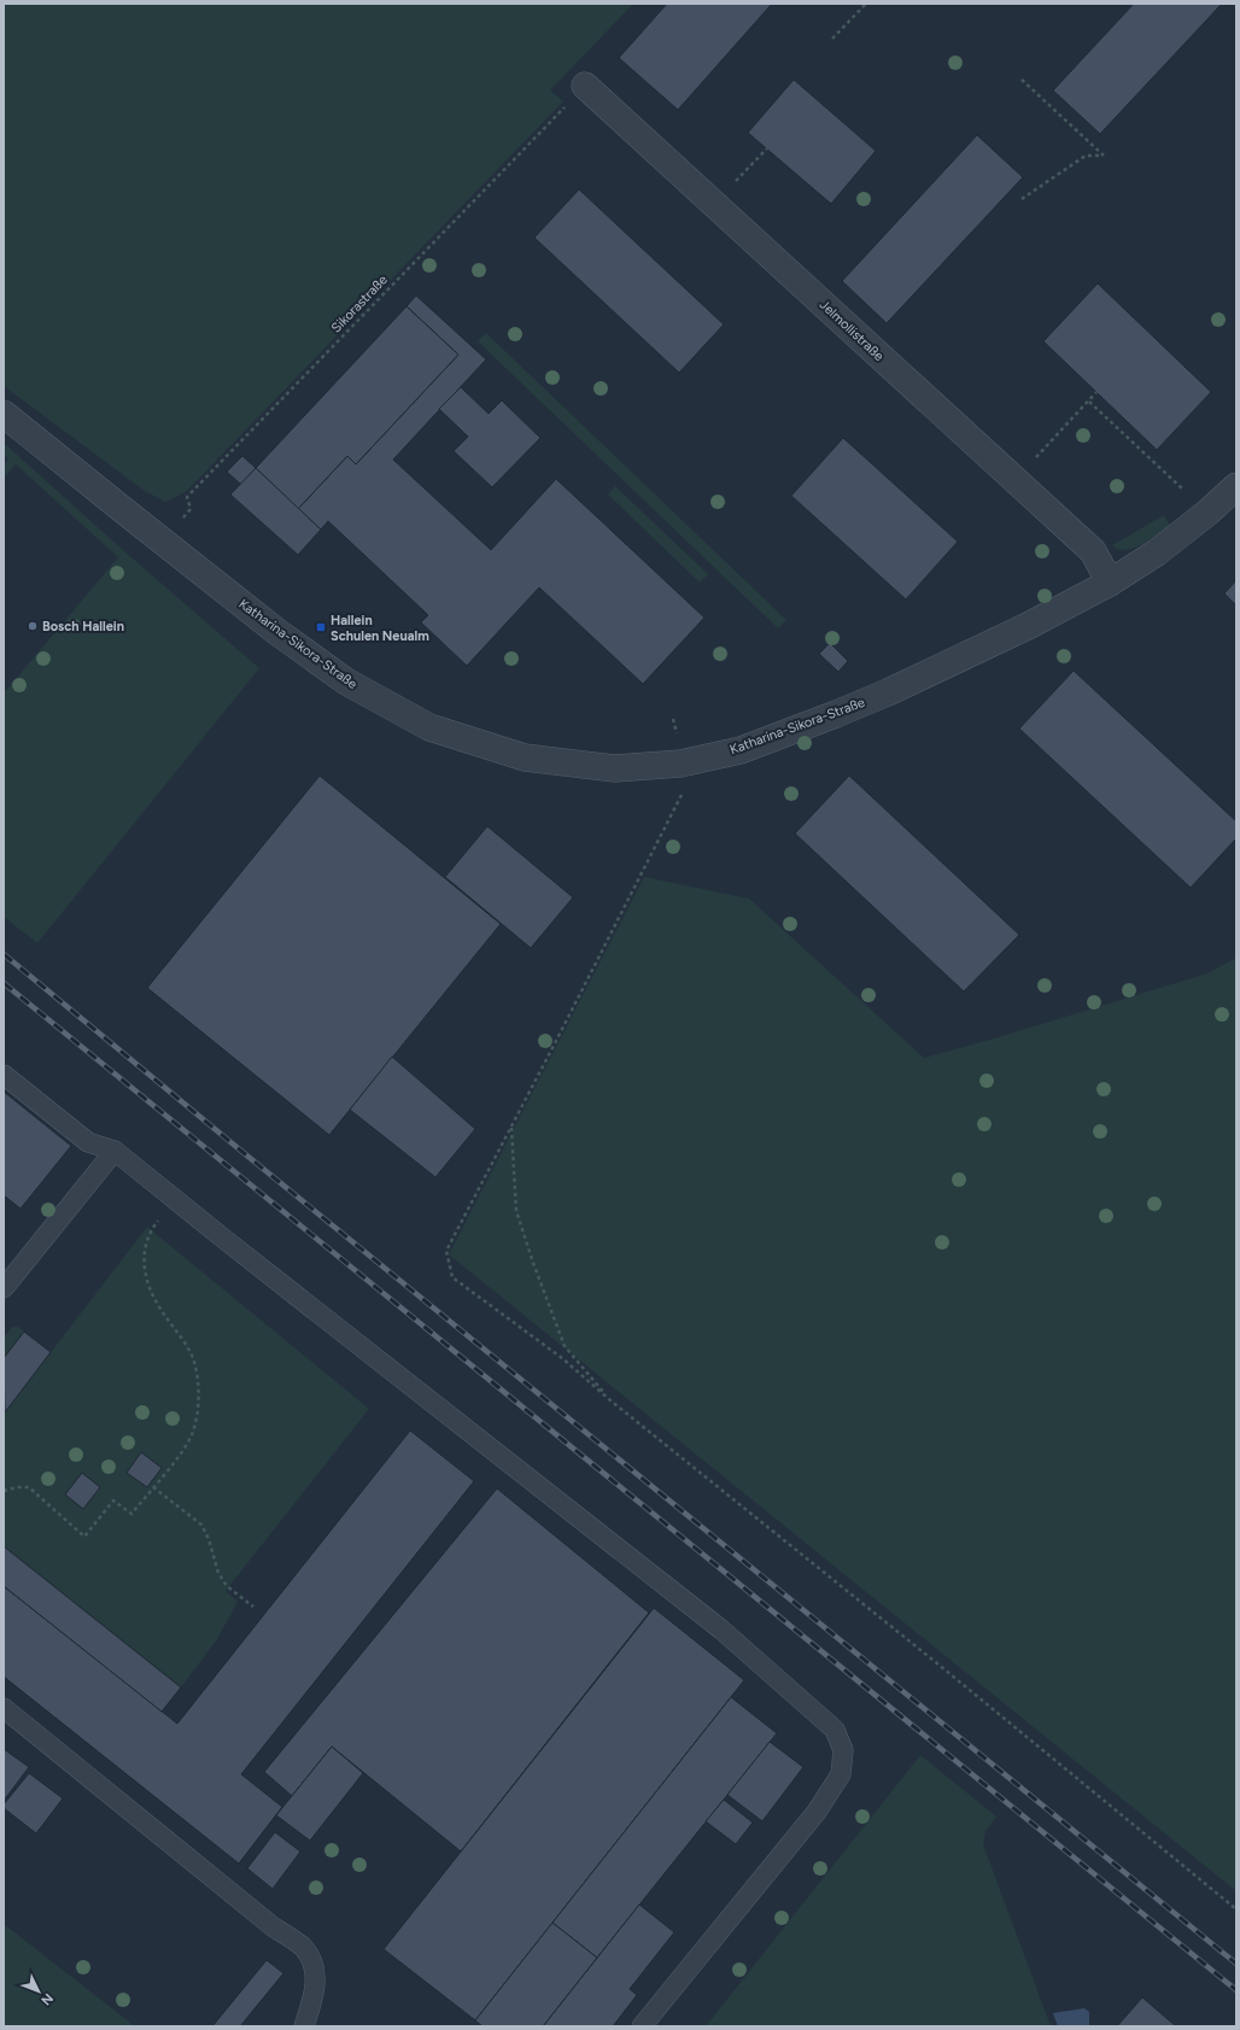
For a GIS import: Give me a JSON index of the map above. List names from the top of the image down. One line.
{"streets":{"street":["Jelmollistraße","Katharina-Sikora-Straße"],"path":["Sikorastraße"]},"crossings":[["Sikorastraße","Jelmollistraße"],["Sikorastraße","Katharina-Sikora-Straße"],["Jelmollistraße","Katharina-Sikora-Straße"]],"places":{"other":["Bosch Hallein"],"transit":["Hallein Schulen Neualm"]},"north":"bottom right"}
